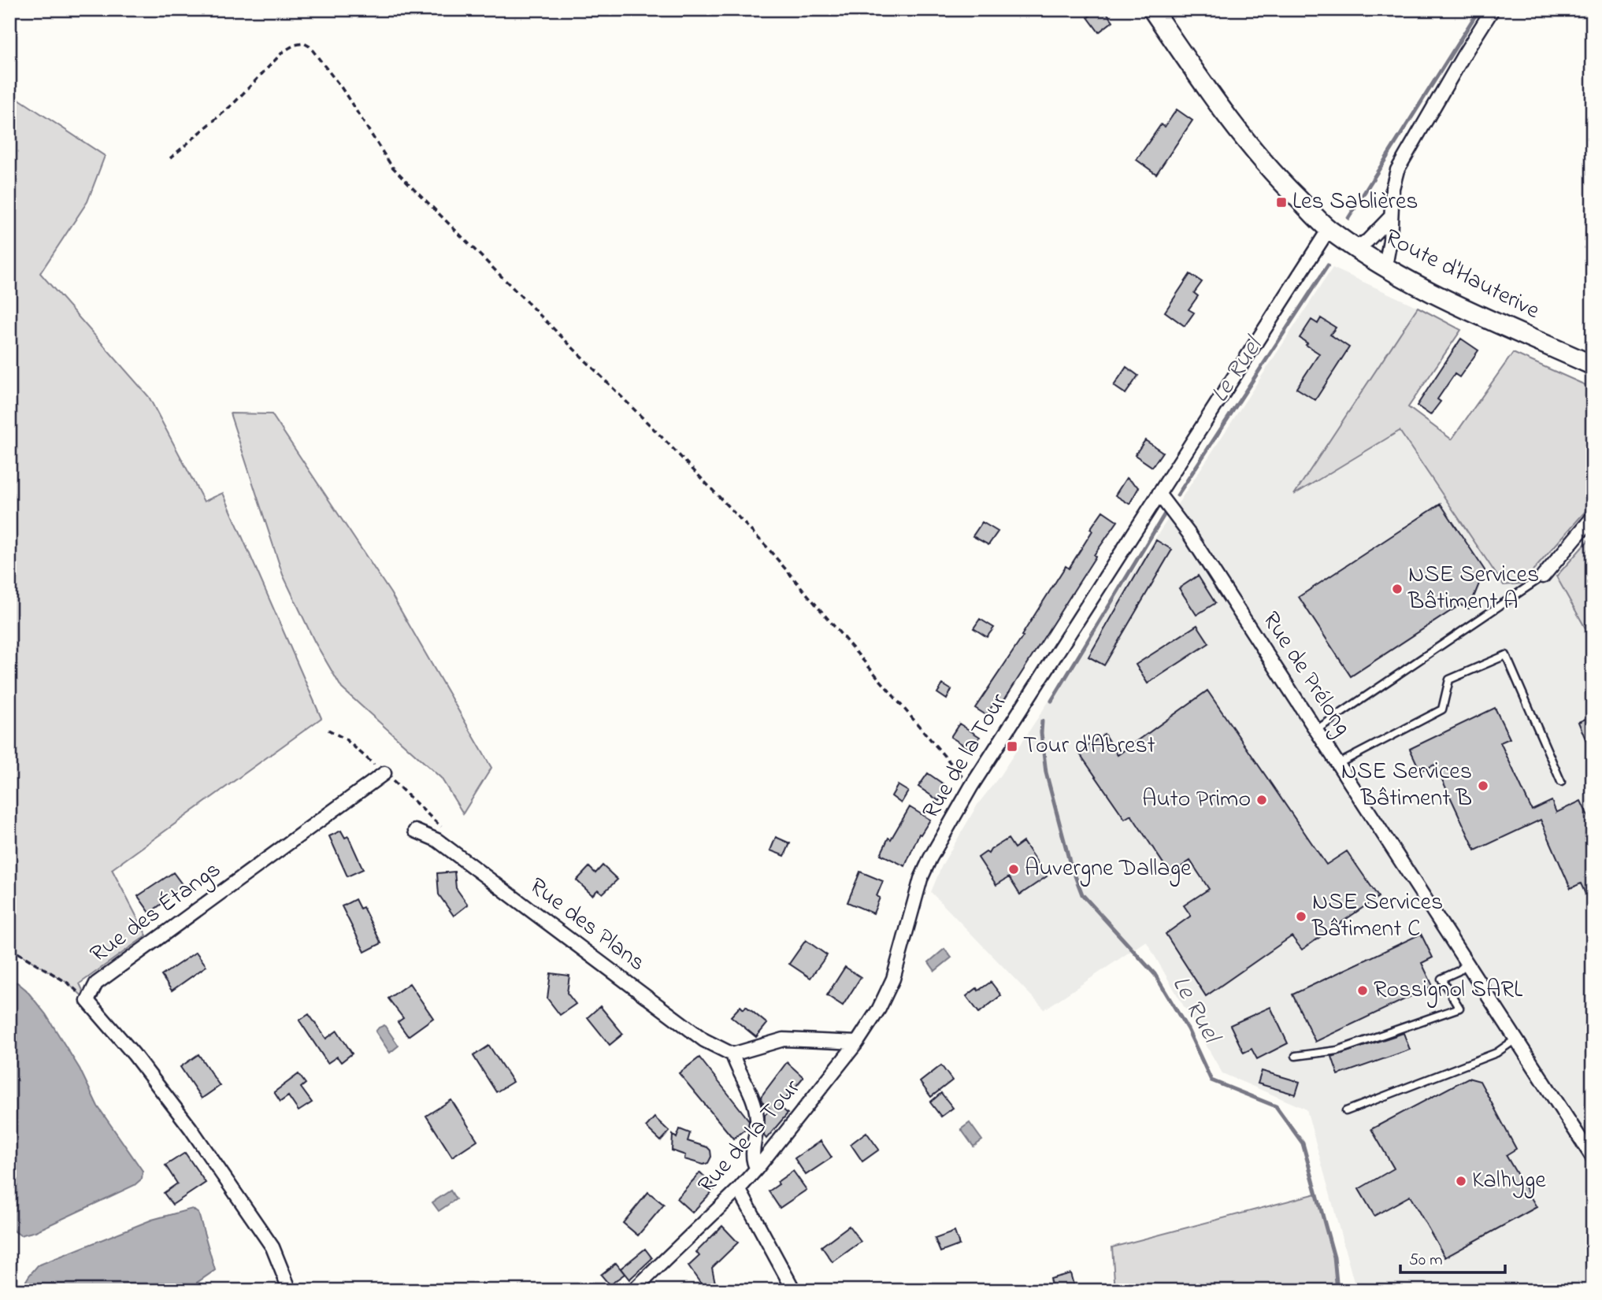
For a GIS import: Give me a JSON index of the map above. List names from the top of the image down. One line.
{"streets":{"main road":["Route d'Hauterive"],"street":["Rue de Prélong","Rue de la Tour","Rue des Étangs","Rue des Plans"]},"crossings":[["Route d'Hauterive","Rue de la Tour"],["Rue de Prélong","Rue de la Tour"]],"water":["Le Ruel"],"places":{"transit":["Les Sablières","Tour d'Abrest"],"other":["NSE Services Bâtiment A","NSE Services Bâtiment B","Auto Primo","Auvergne Dallage","NSE Services Bâtiment C","Rossignol SARL","Kalhyge"]},"scale_bar":"50 m"}
